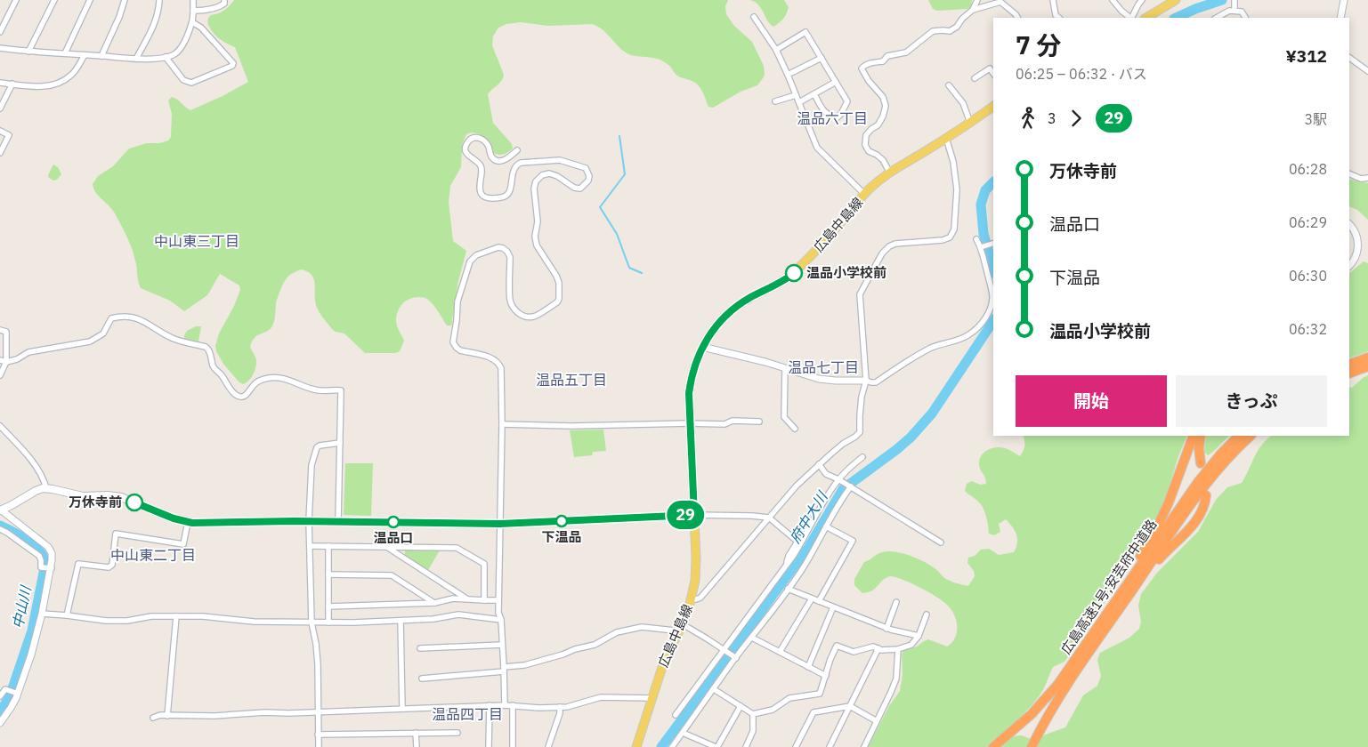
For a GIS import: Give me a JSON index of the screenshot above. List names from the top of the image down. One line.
{"streets":{"highway":["広島高速1号;安芸府中道路"],"main road":["広島中島線"]},"districts":["温品六丁目","中山東三丁目","温品七丁目","温品五丁目","中山東二丁目","温品四丁目"],"water":["府中大川","中山川"],"places":["温品小学校前","万休寺前","下温品","温品口"],"lines":["bus line 29"],"page":{"on_map":"29","heading":["7 分","06:25 – 06:32 · バス","¥312"],"legs":["3","29","3駅"],"list":[{"name":"万休寺前","value":"06:28"},{"name":"温品口","value":"06:29"},{"name":"下温品","value":"06:30"},{"name":"温品小学校前","value":"06:32"}],"buttons":["開始","きっぷ"]}}
